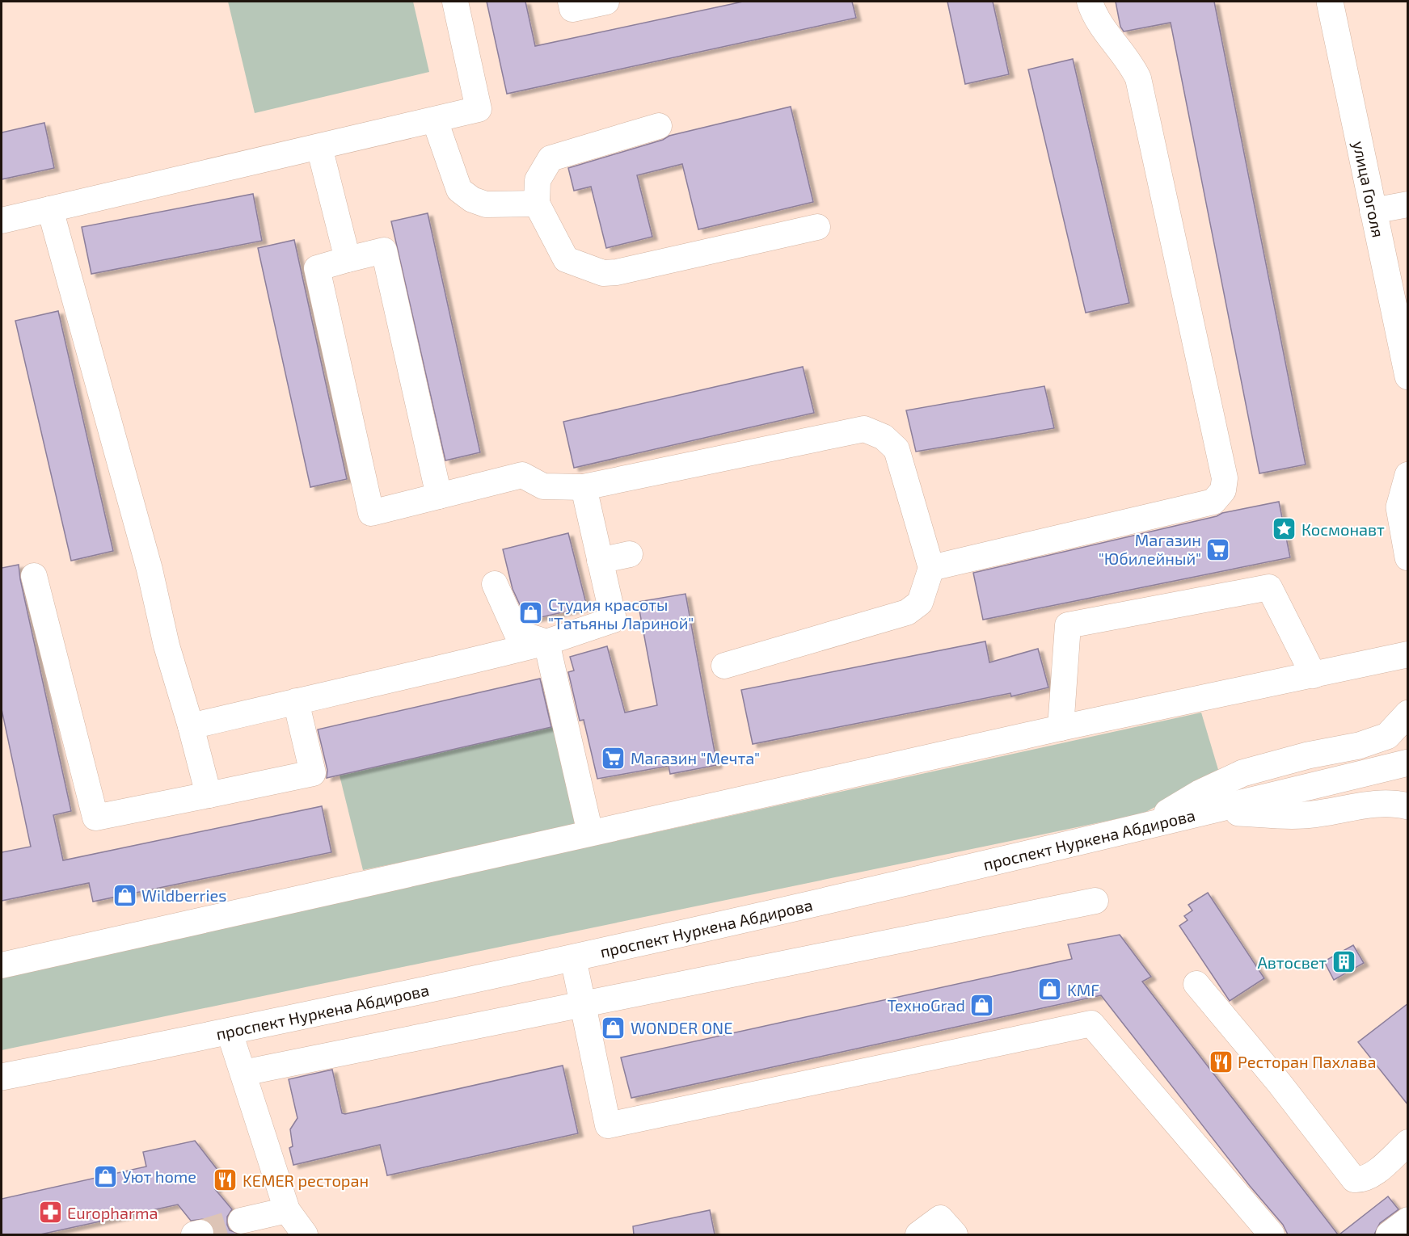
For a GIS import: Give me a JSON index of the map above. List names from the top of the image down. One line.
{"streets":{"main road":["улица Гоголя","проспект Нуркена Абдирова"]},"places":{"place":["Космонавт"],"supermarket":["Магазин \"Юбилейный\"","Магазин \"Мечта\""],"shop":["Студия красоты \"Татьяны Лариной\"","Wildberries","KMF","ТехноGrad","WONDER ONE","Уют home"],"building":["Автосвет"],"restaurant":["Ресторан Пахлава","KEMER ресторан"],"pharmacy":["Europharma"]}}
